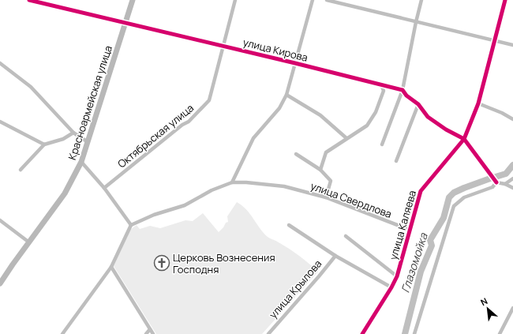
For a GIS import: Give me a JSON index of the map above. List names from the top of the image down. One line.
{"streets":{"main road":["Красноармейская улица"],"street":["улица Кирова","Октябрьская улица","улица Свердлова","улица Каляева","улица Крылова"]},"crossings":[["улица Кирова","Красноармейская улица"],["улица Кирова","Октябрьская улица"],["улица Кирова","улица Каляева"],["улица Свердлова","улица Каляева"]],"water":["Глазомойка"],"places":{"church":["Церковь Вознесения Господня"]},"north":"top left"}
